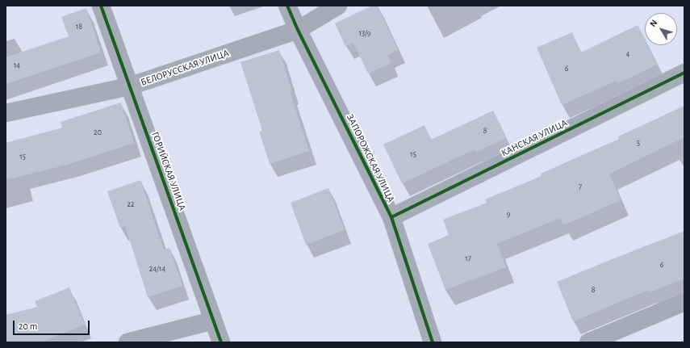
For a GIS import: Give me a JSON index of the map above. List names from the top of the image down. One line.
{"streets":{"street":["БЕЛОРУССКАЯ УЛИЦА","КАНСКАЯ УЛИЦА","ЗАПОРОЖСКАЯ УЛИЦА","ГОРИЙСКАЯ УЛИЦА"]},"crossings":[["БЕЛОРУССКАЯ УЛИЦА","ЗАПОРОЖСКАЯ УЛИЦА"],["БЕЛОРУССКАЯ УЛИЦА","ГОРИЙСКАЯ УЛИЦА"],["КАНСКАЯ УЛИЦА","ЗАПОРОЖСКАЯ УЛИЦА"]],"house_numbers":["18","13/9","4","14","6","8","20","5","15","15","7","22","9","17","6","24/14","8"],"scale_bar":"20 m","north":"top left"}
